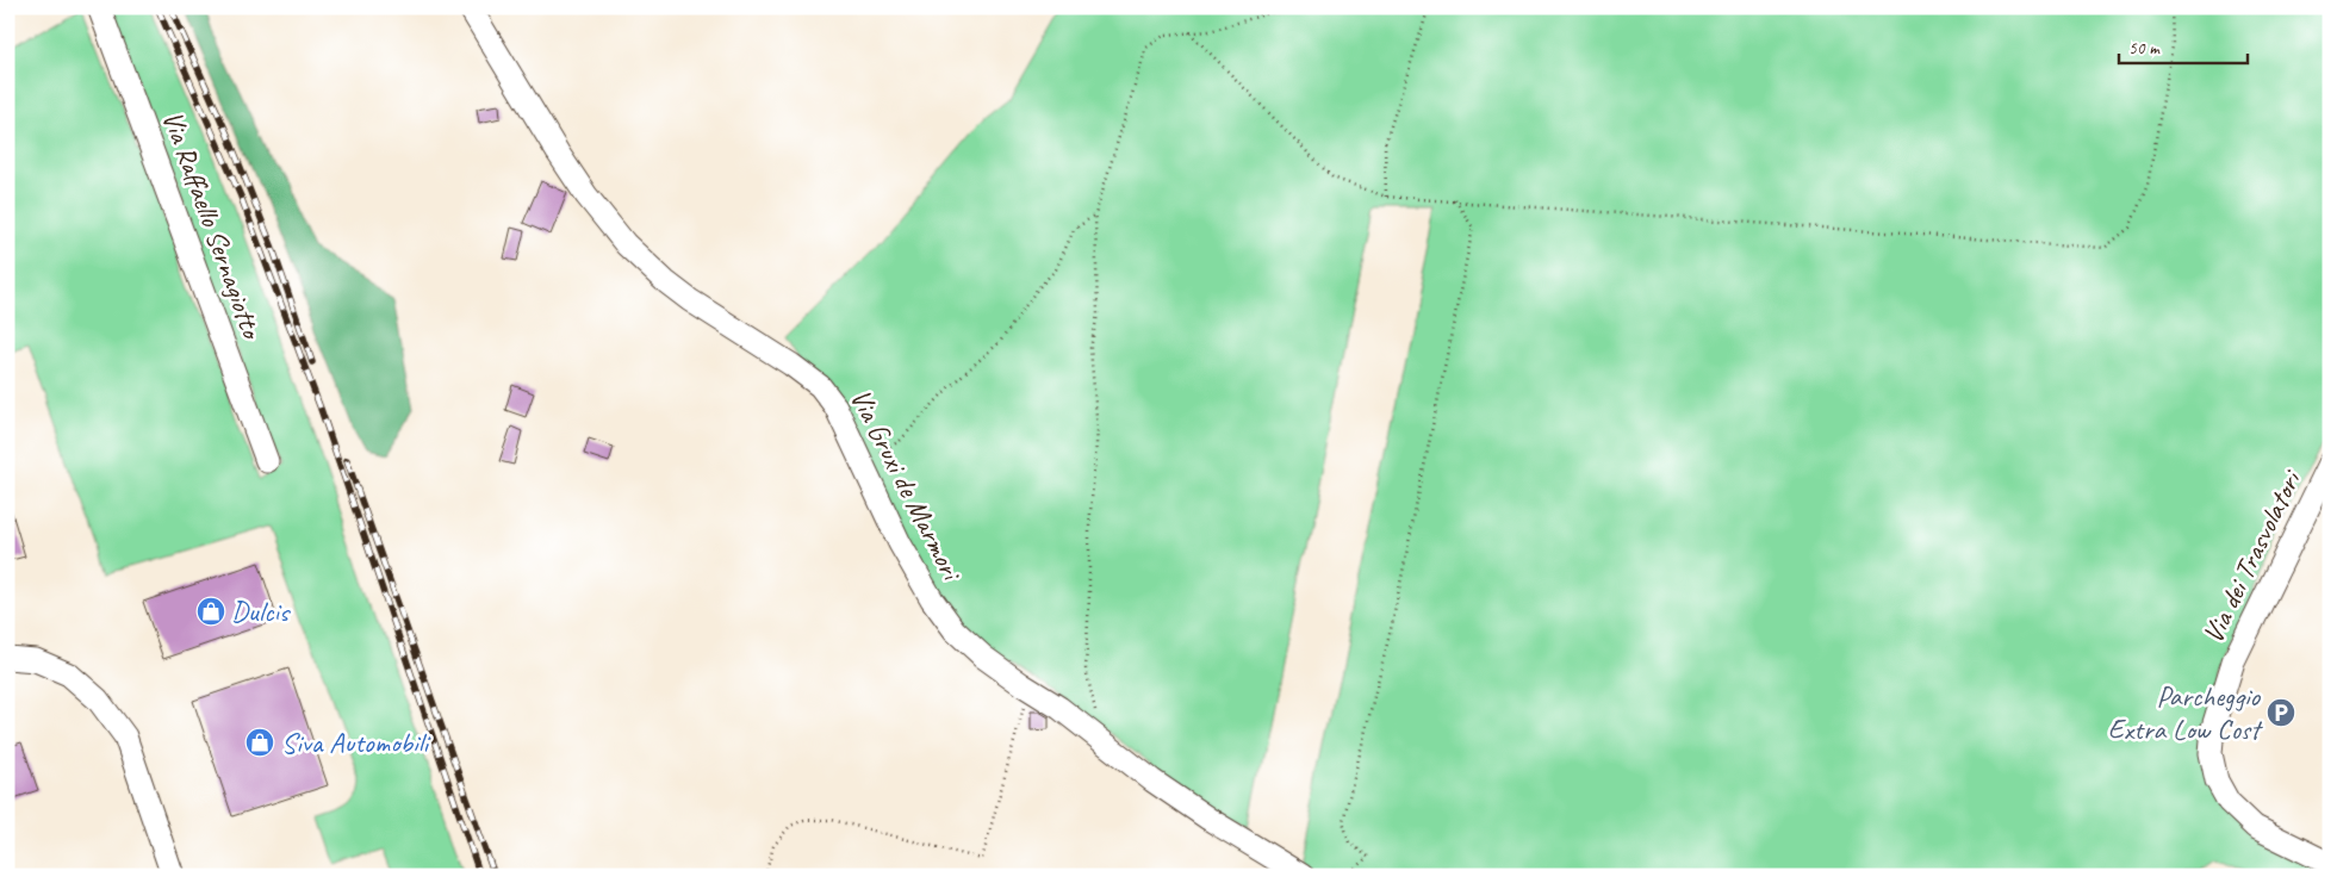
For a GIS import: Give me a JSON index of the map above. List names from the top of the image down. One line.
{"streets":{"street":["Via Raffaello Sernagiotto","Via Gruxi de Marmori","Via dei Trasvolatori"]},"places":{"shop":["Dulcis","Siva Automobili"],"parking":["Parcheggio Extra Low Cost"]},"scale_bar":"50 m"}
